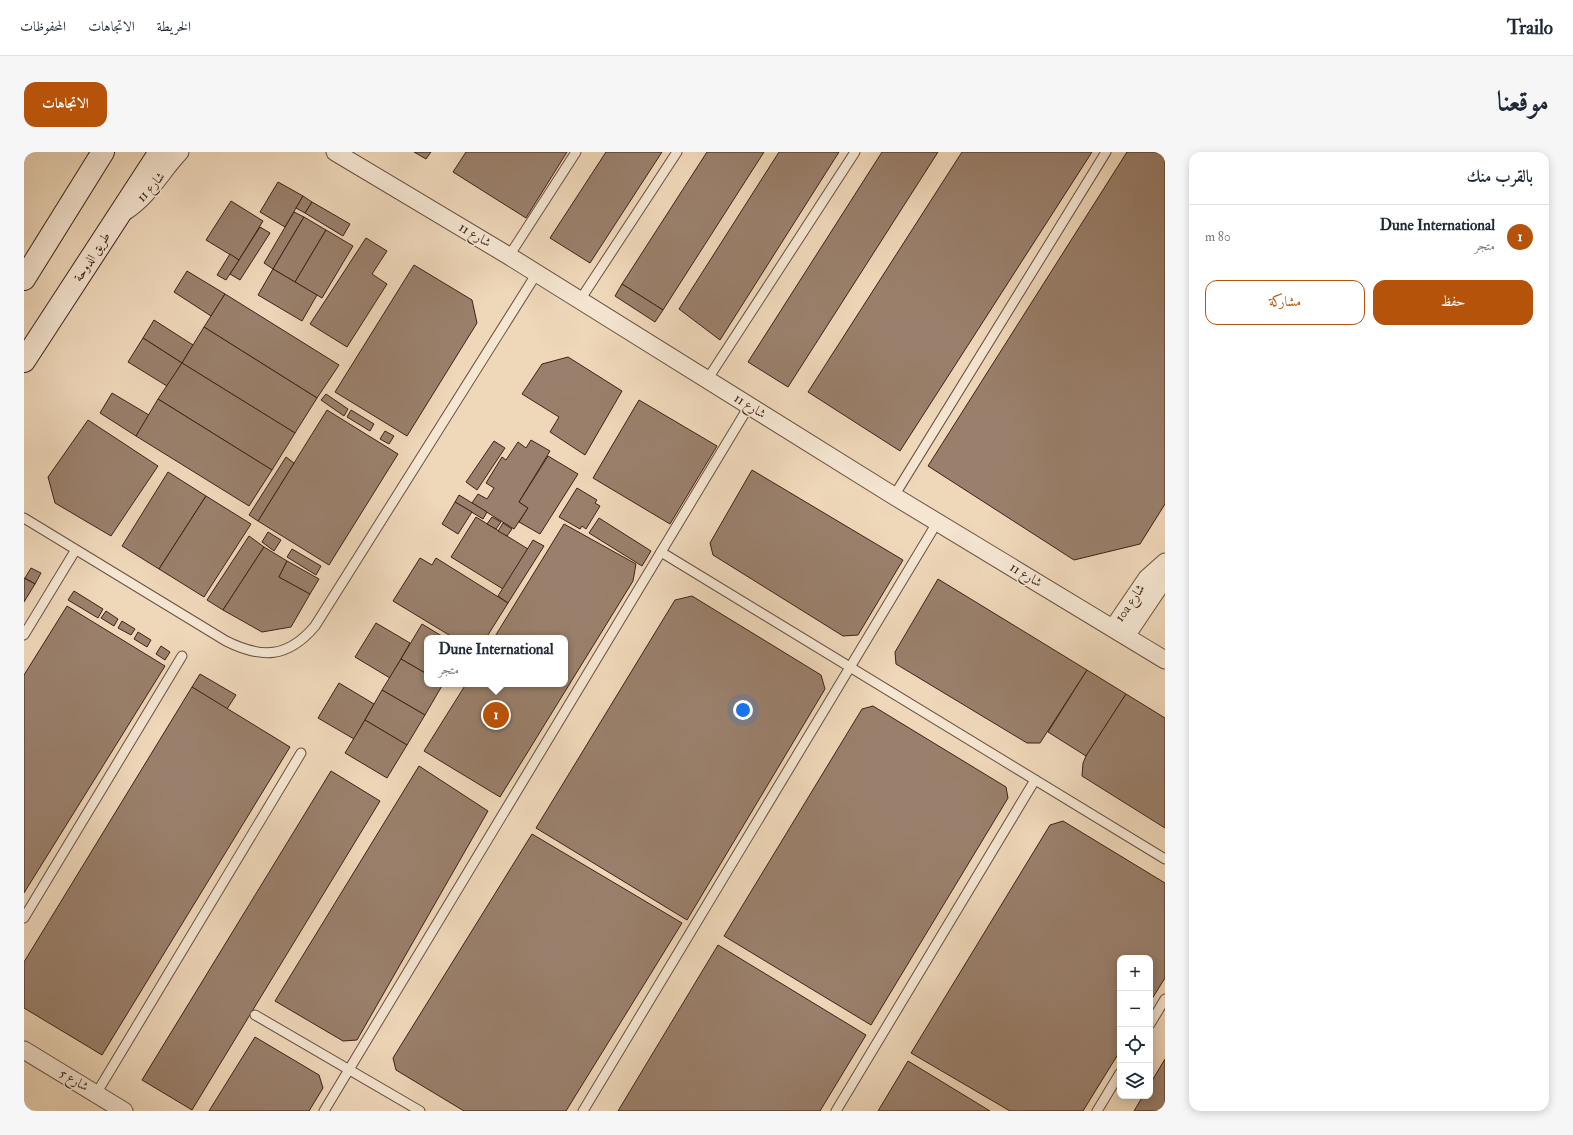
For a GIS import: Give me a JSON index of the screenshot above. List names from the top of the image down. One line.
{"streets":{"main road":["طريق الدوحة"],"street":["شارع 11","10a شارع","شارع 5"]},"crossings":[["شارع 11","طريق الدوحة"],["شارع 11","10a شارع"]],"page":{"header":"Trailo","nav":["الخريطة","الاتجاهات","المحفوظات"],"title":"موقعنا","buttons":["الاتجاهات",["حفظ","مشاركة"]],"heading":"بالقرب منك","list":[{"mark":"1","name":"Dune International","note":"متجر","value":"80 m"}],"popup":["Dune International","متجر"],"pins":"1","map_buttons":["+","−"]}}
